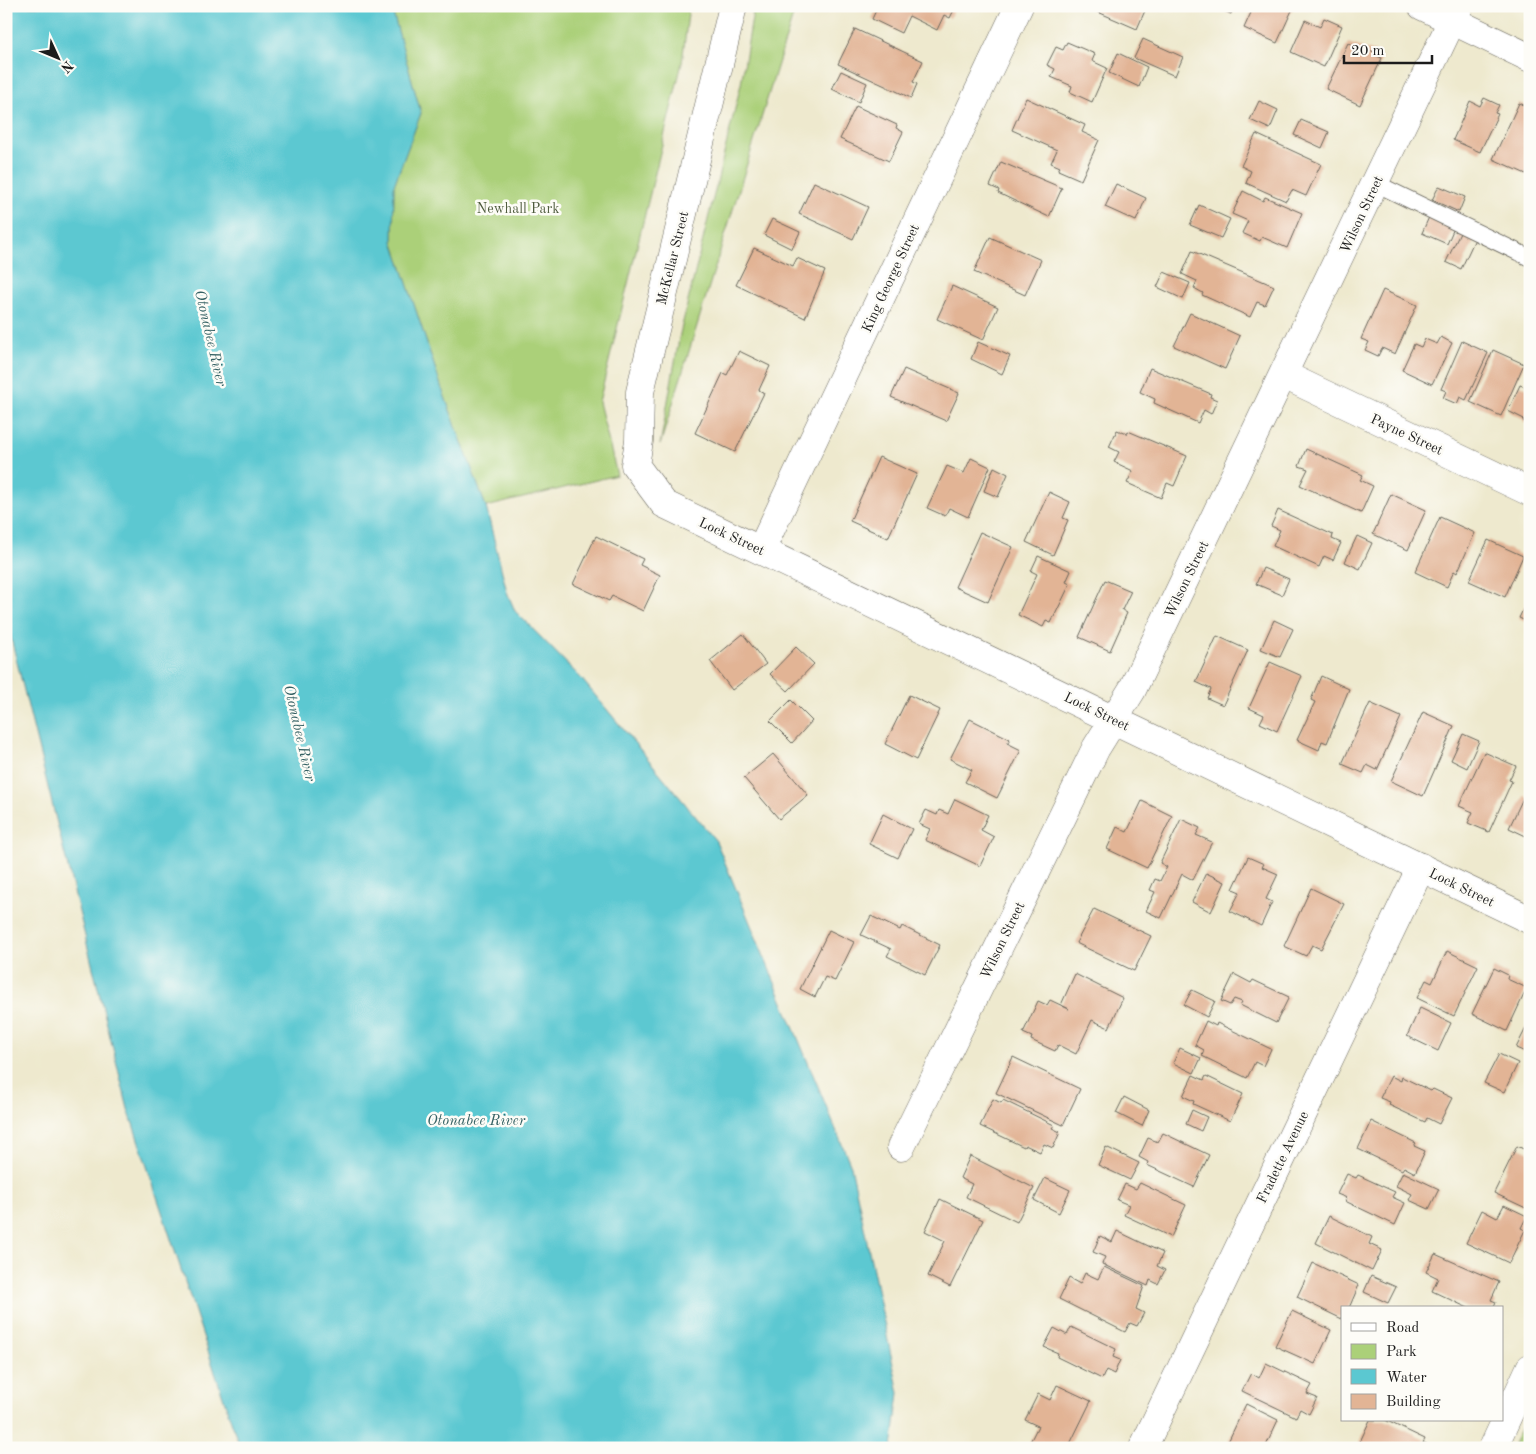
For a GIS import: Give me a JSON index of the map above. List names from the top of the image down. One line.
{"streets":{"street":["Wilson Street","McKellar Street","King George Street","Payne Street","Lock Street","Fradette Avenue"]},"crossings":[["Wilson Street","Payne Street"],["Wilson Street","Lock Street"],["McKellar Street","Lock Street"],["King George Street","Lock Street"],["Lock Street","Fradette Avenue"]],"water":["Otonabee River"],"parks":["Newhall Park"],"legend":["Road","Park","Water","Building"],"scale_bar":"20 m","north":"bottom right"}
